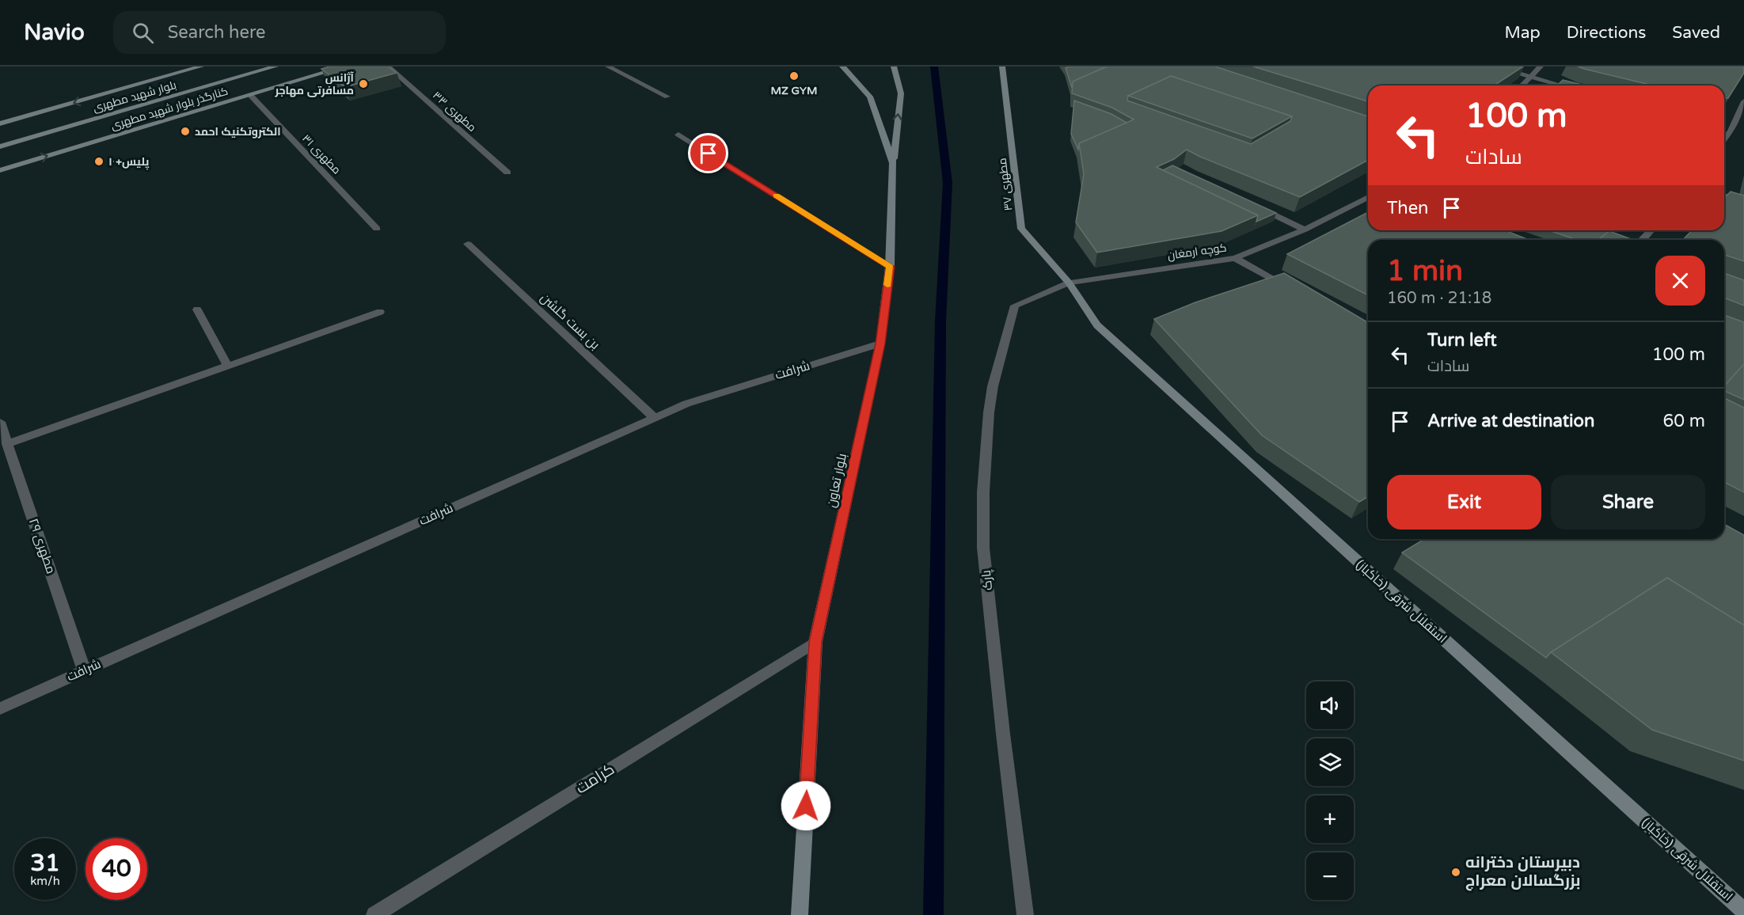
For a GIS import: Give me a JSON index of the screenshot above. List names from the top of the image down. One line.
{"streets":{"street":["بلوار شهید مطهری","کنارگذر بلوار شهید مطهری","مطهری ۳۳","مطهری ۳۱","مطهری ۳۷","کوچه ارمغان","بن بست گلشن","شرافت","بلوار تعاون","مطهری ۲۹","پارک","استقلال شرقی (خاکباز)","کرامت"]},"crossings":[["کنارگذر بلوار شهید مطهری","مطهری ۳۱"],["مطهری ۳۷","کوچه ارمغان"],["مطهری ۳۷","پارک"],["مطهری ۳۷","استقلال شرقی (خاکباز)"],["کوچه ارمغان","پارک"],["کوچه ارمغان","استقلال شرقی (خاکباز)"],["بن بست گلشن","شرافت"],["شرافت","بلوار تعاون"],["شرافت","مطهری ۲۹"],["بلوار تعاون","کرامت"],["پارک","استقلال شرقی (خاکباز)"]],"places":["MZ GYM","آژانس مسافرتی مهاجر","الکتروتکنیک احمد","پلیس+۱۰","دبیرستان دخترانه بزرگسالان معراج"],"page":{"header":"Navio","search":"Search here","nav":["Map","Directions","Saved"],"turn":["100 m","سادات"],"then":"Then","heading":["1 min","160 m · 21:18"],"list":[{"name":"Turn left","note":"سادات","value":"100 m"},{"name":"Arrive at destination","value":"60 m"}],"buttons":["Exit","Share"],"map_buttons":["+","−"],"speed":"31 km/h","limit":"40"}}
